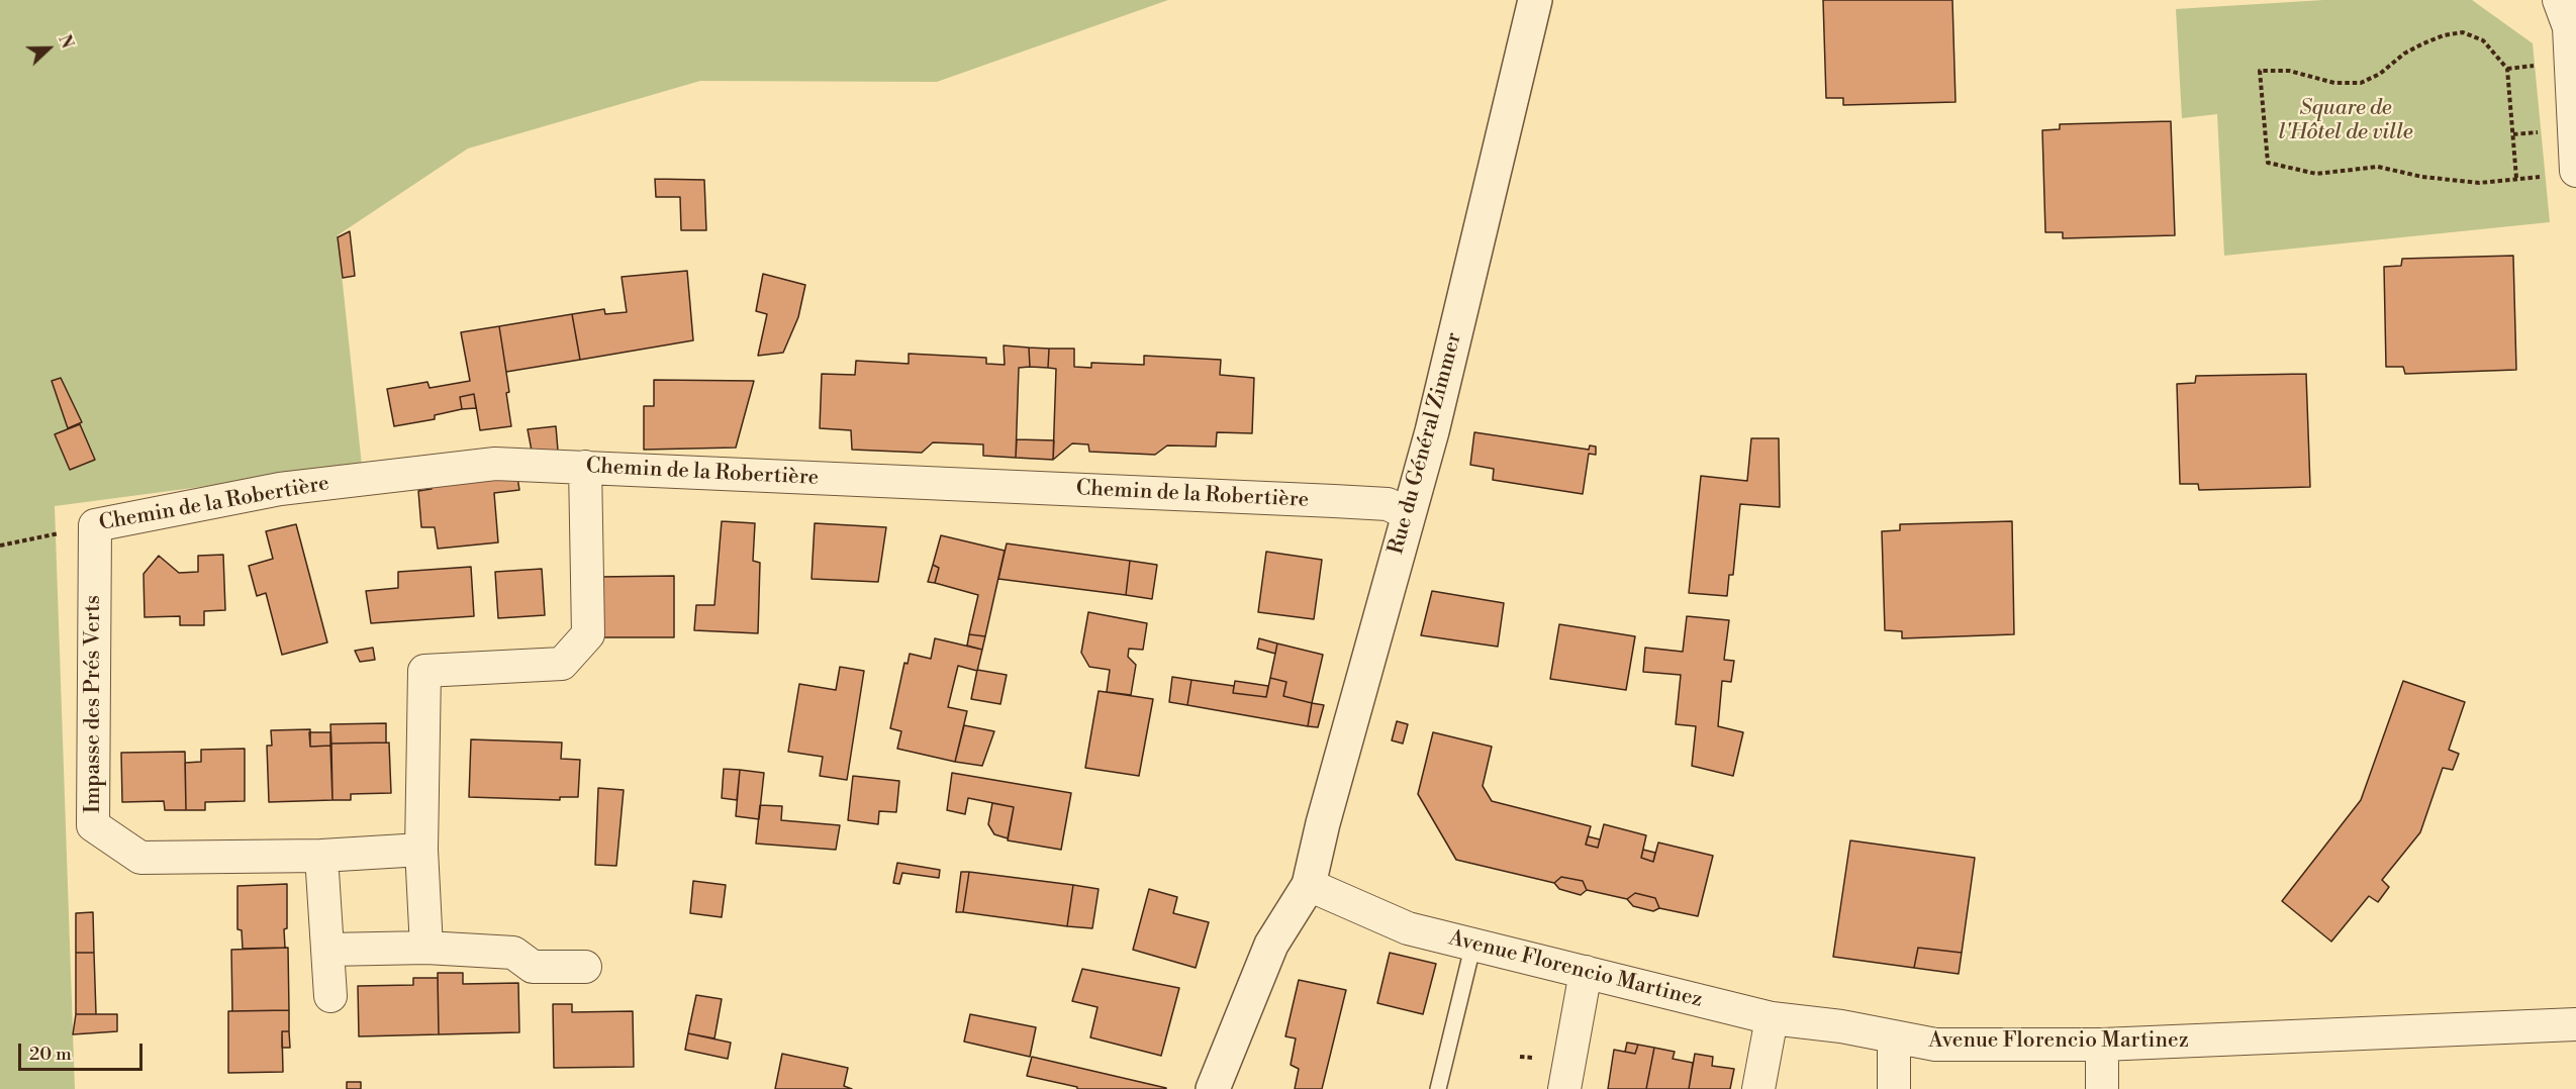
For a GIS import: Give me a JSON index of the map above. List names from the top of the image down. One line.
{"streets":{"street":["Rue du Général Zimmer","Chemin de la Robertière","Impasse des Prés Verts","Avenue Florencio Martinez"]},"crossings":[["Rue du Général Zimmer","Chemin de la Robertière"],["Rue du Général Zimmer","Avenue Florencio Martinez"],["Chemin de la Robertière","Impasse des Prés Verts"]],"parks":["Square de l'Hôtel de ville"],"scale_bar":"20 m","north":"right"}
